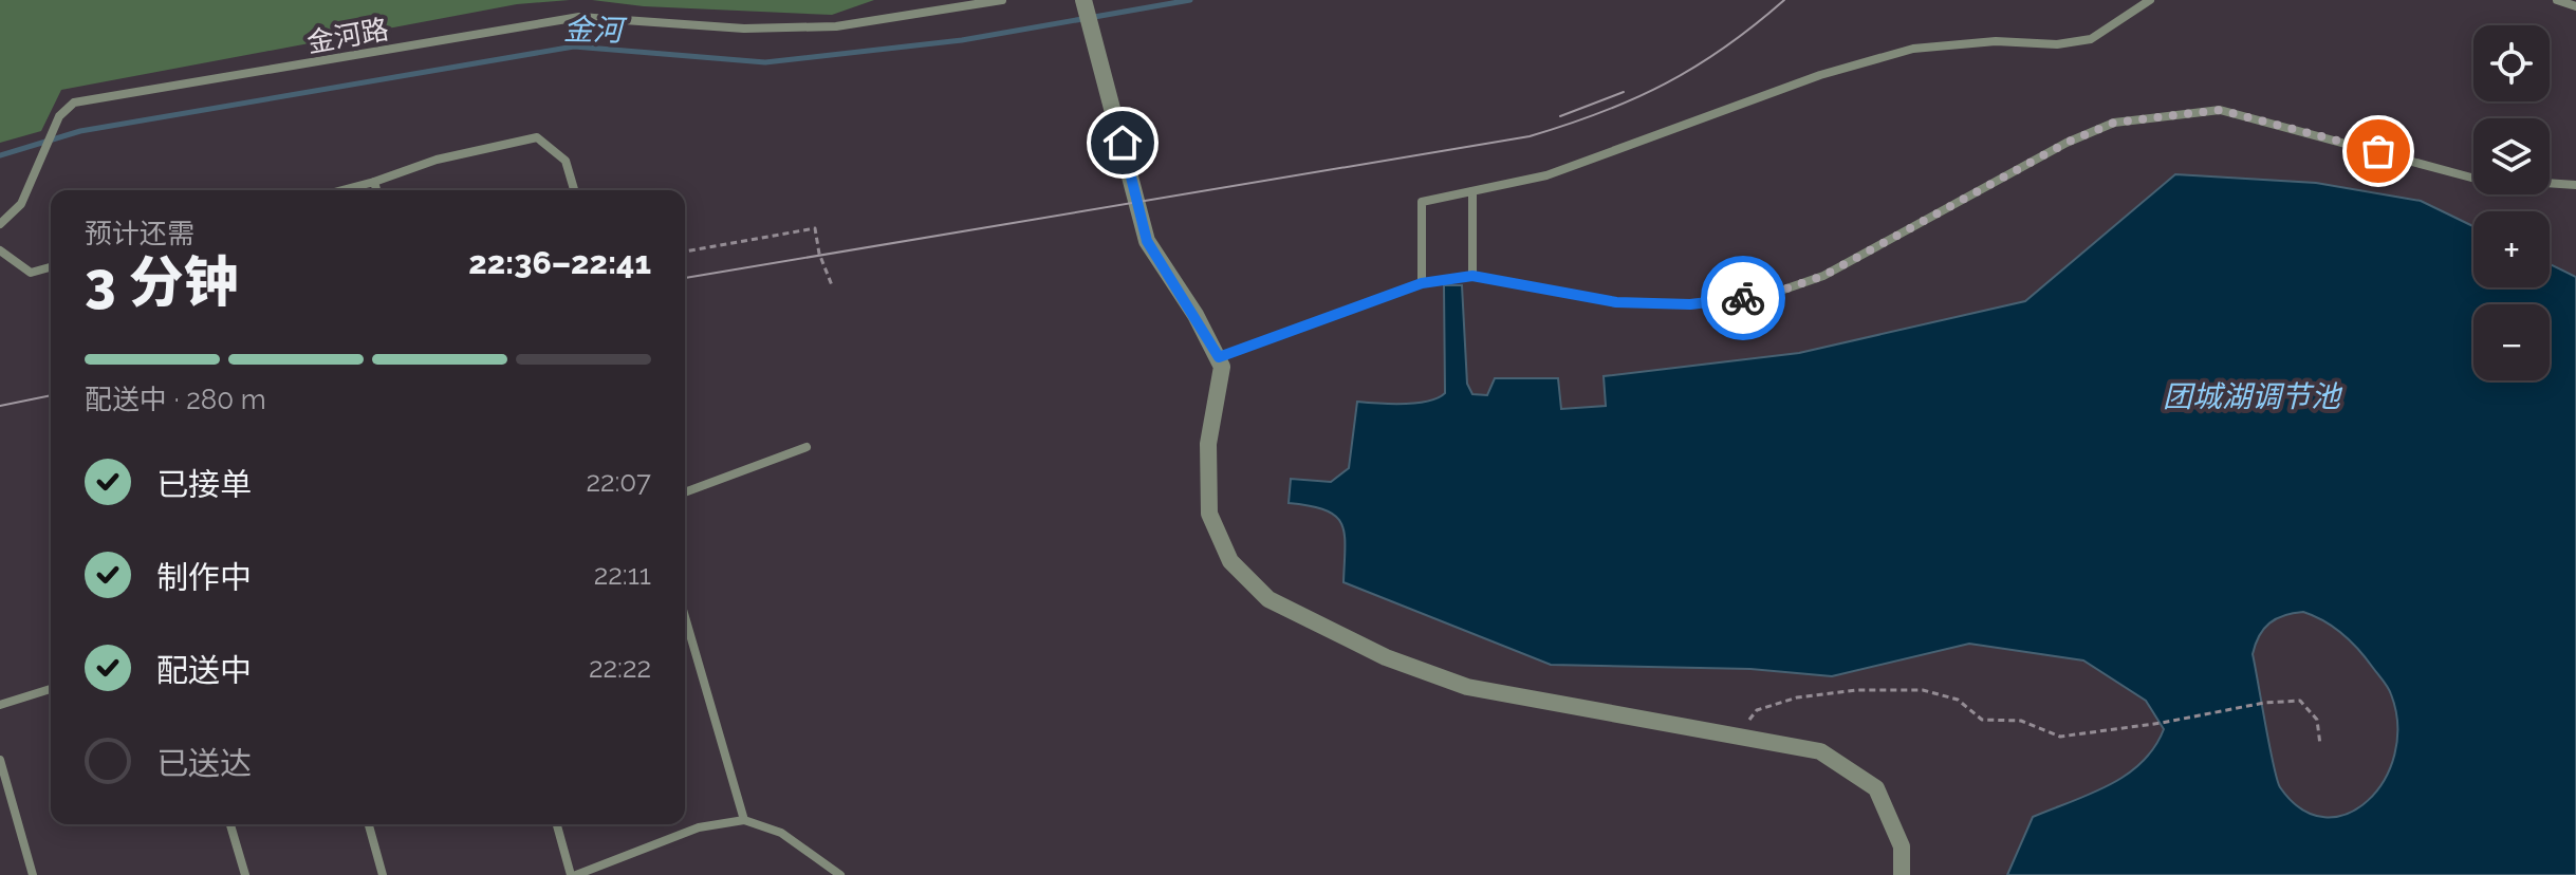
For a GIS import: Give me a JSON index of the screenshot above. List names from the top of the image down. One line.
{"streets":{"lane":["金河路"]},"water":["金河","团城湖调节池"],"page":{"map_buttons":["+","−"],"heading":["3 分钟","预计还需","22:36–22:41"],"bar":"配送中 · 280 m","list":[["已接单","22:07"],["制作中","22:11"],["配送中","22:22"],"已送达"]}}
